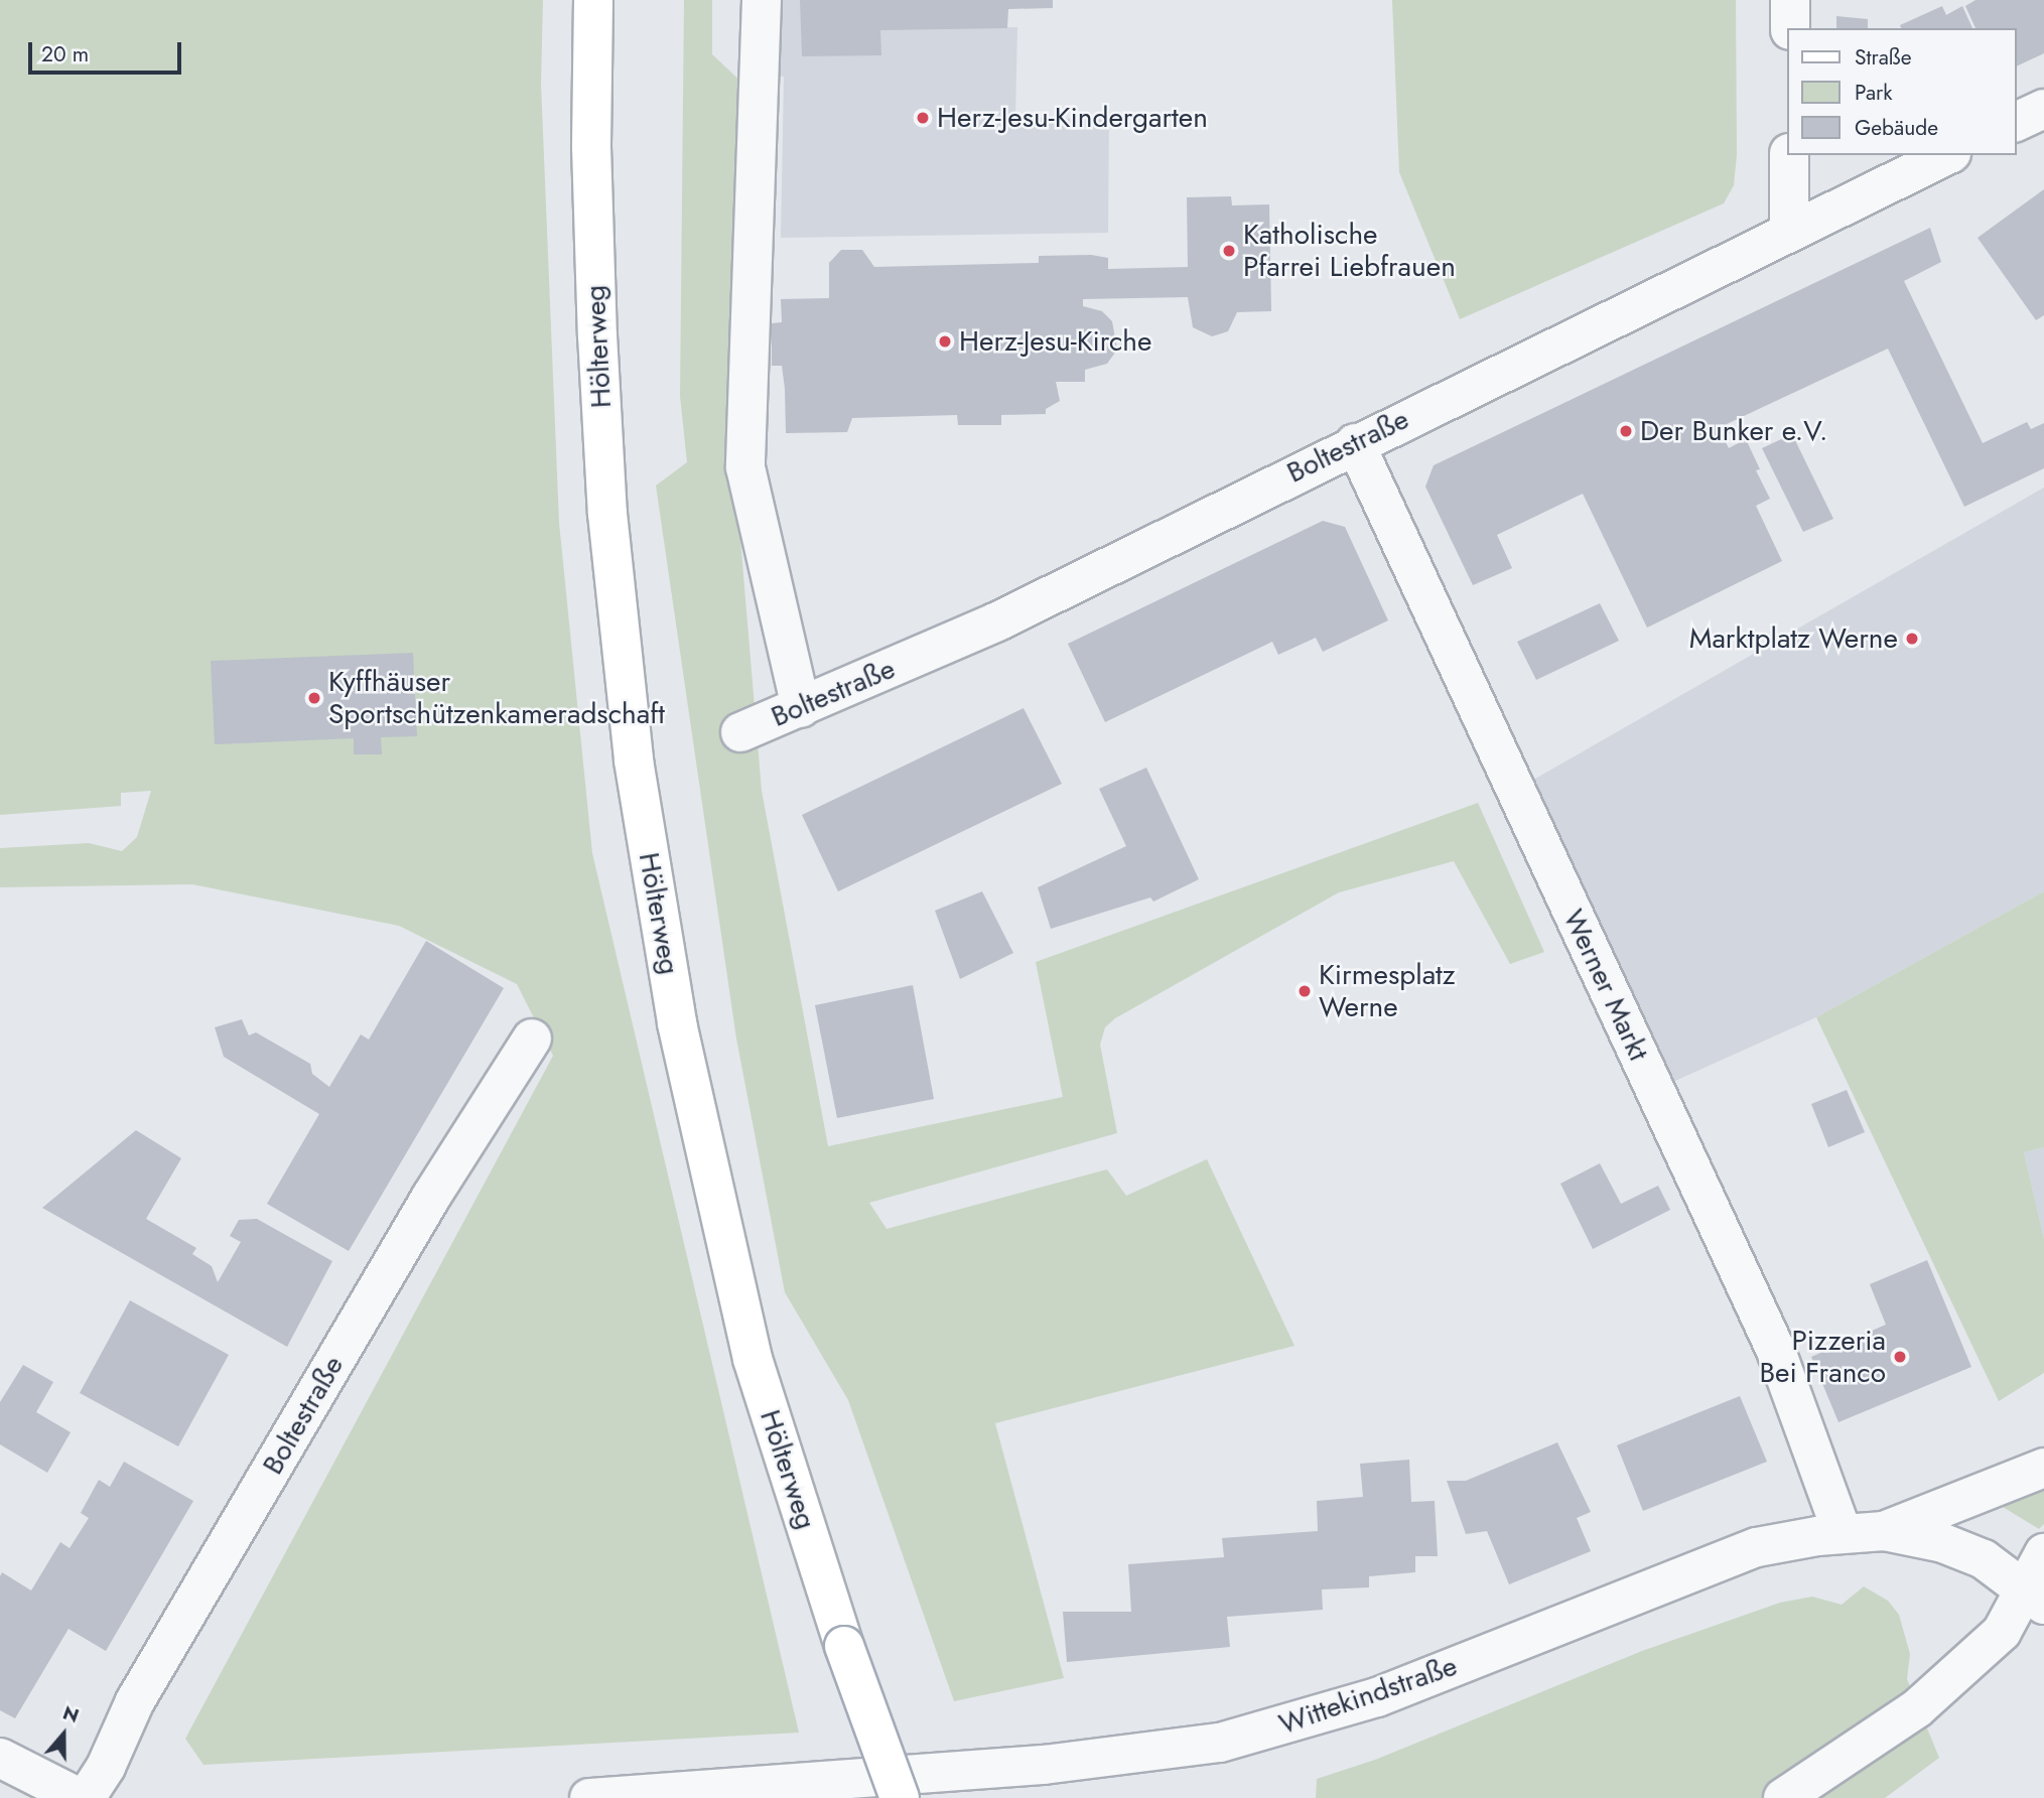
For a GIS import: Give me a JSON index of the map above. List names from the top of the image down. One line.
{"streets":{"main road":["Hölterweg"],"street":["Boltestraße","Werner Markt","Wittekindstraße"]},"crossings":[["Boltestraße","Werner Markt"],["Werner Markt","Wittekindstraße"]],"places":["Herz-Jesu-Kindergarten","Katholische Pfarrei Liebfrauen","Herz-Jesu-Kirche","Der Bunker e.V.","Marktplatz Werne","Kyffhäuser Sportschützenkameradschaft","Kirmesplatz Werne","Pizzeria Bei Franco"],"legend":["Straße","Park","Gebäude"],"scale_bar":"20 m","north":"top"}
